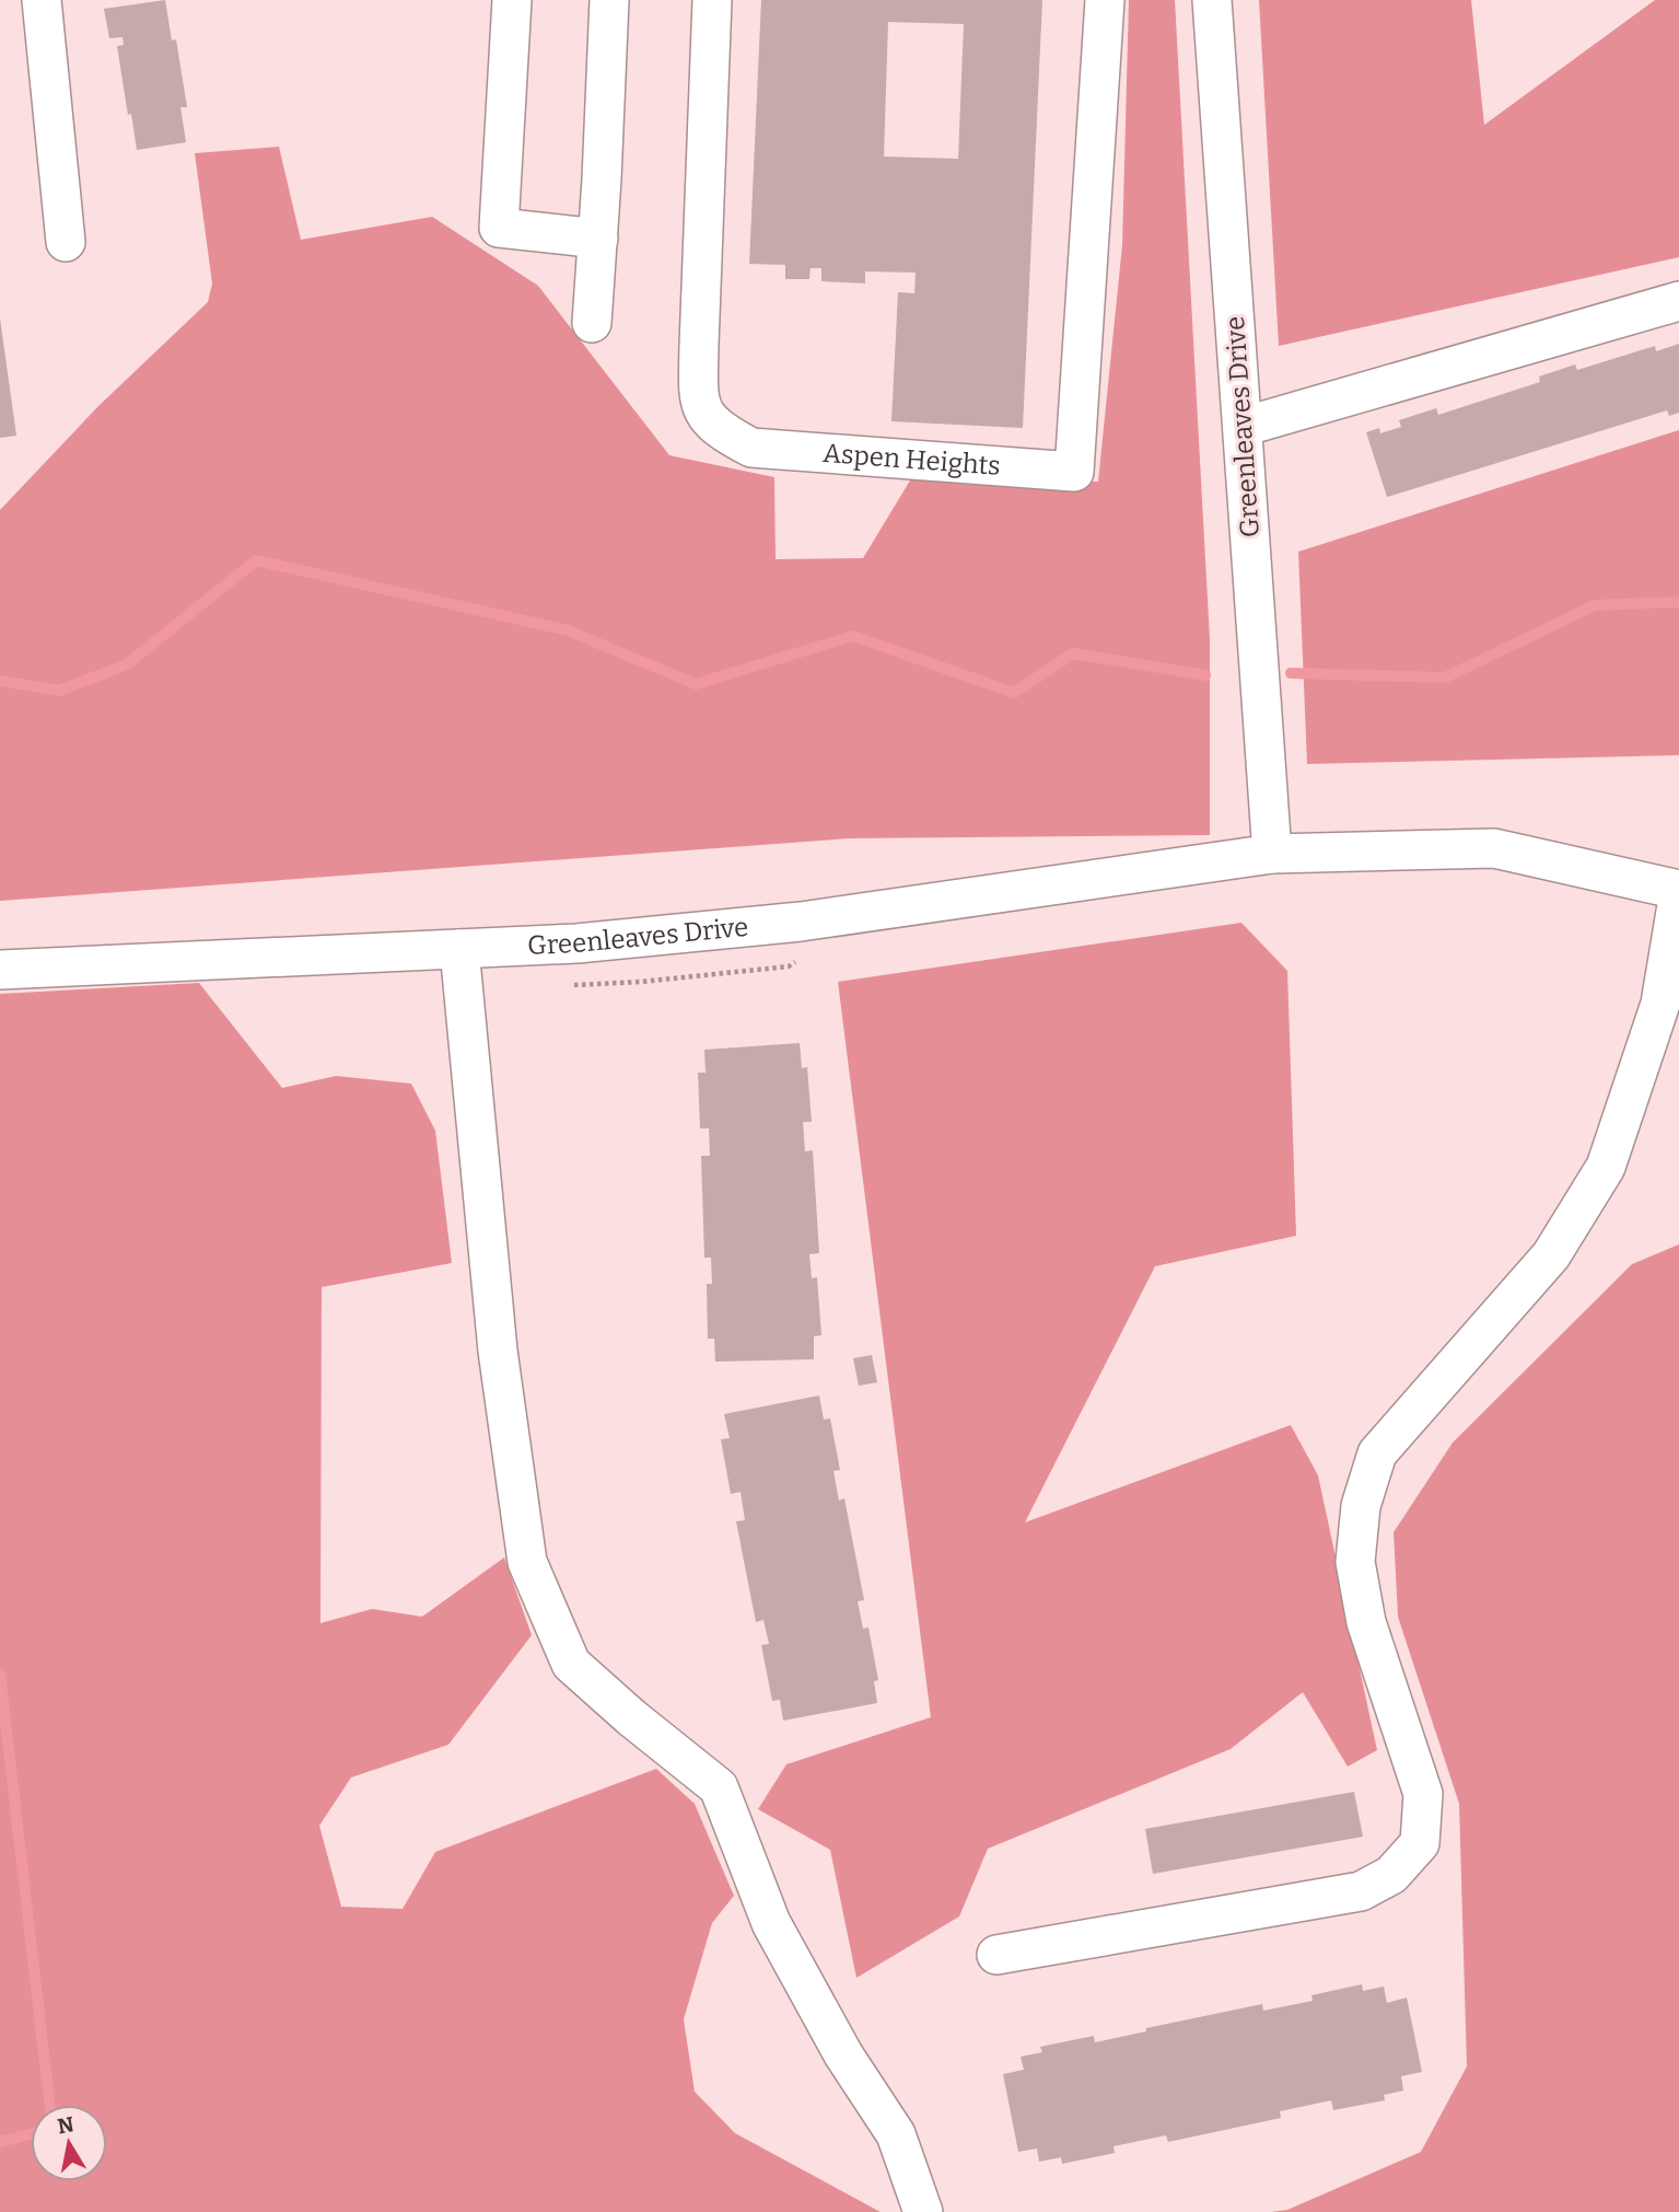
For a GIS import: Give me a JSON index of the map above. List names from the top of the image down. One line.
{"streets":{"street":["Greenleaves Drive","Aspen Heights"]},"north":"top"}
